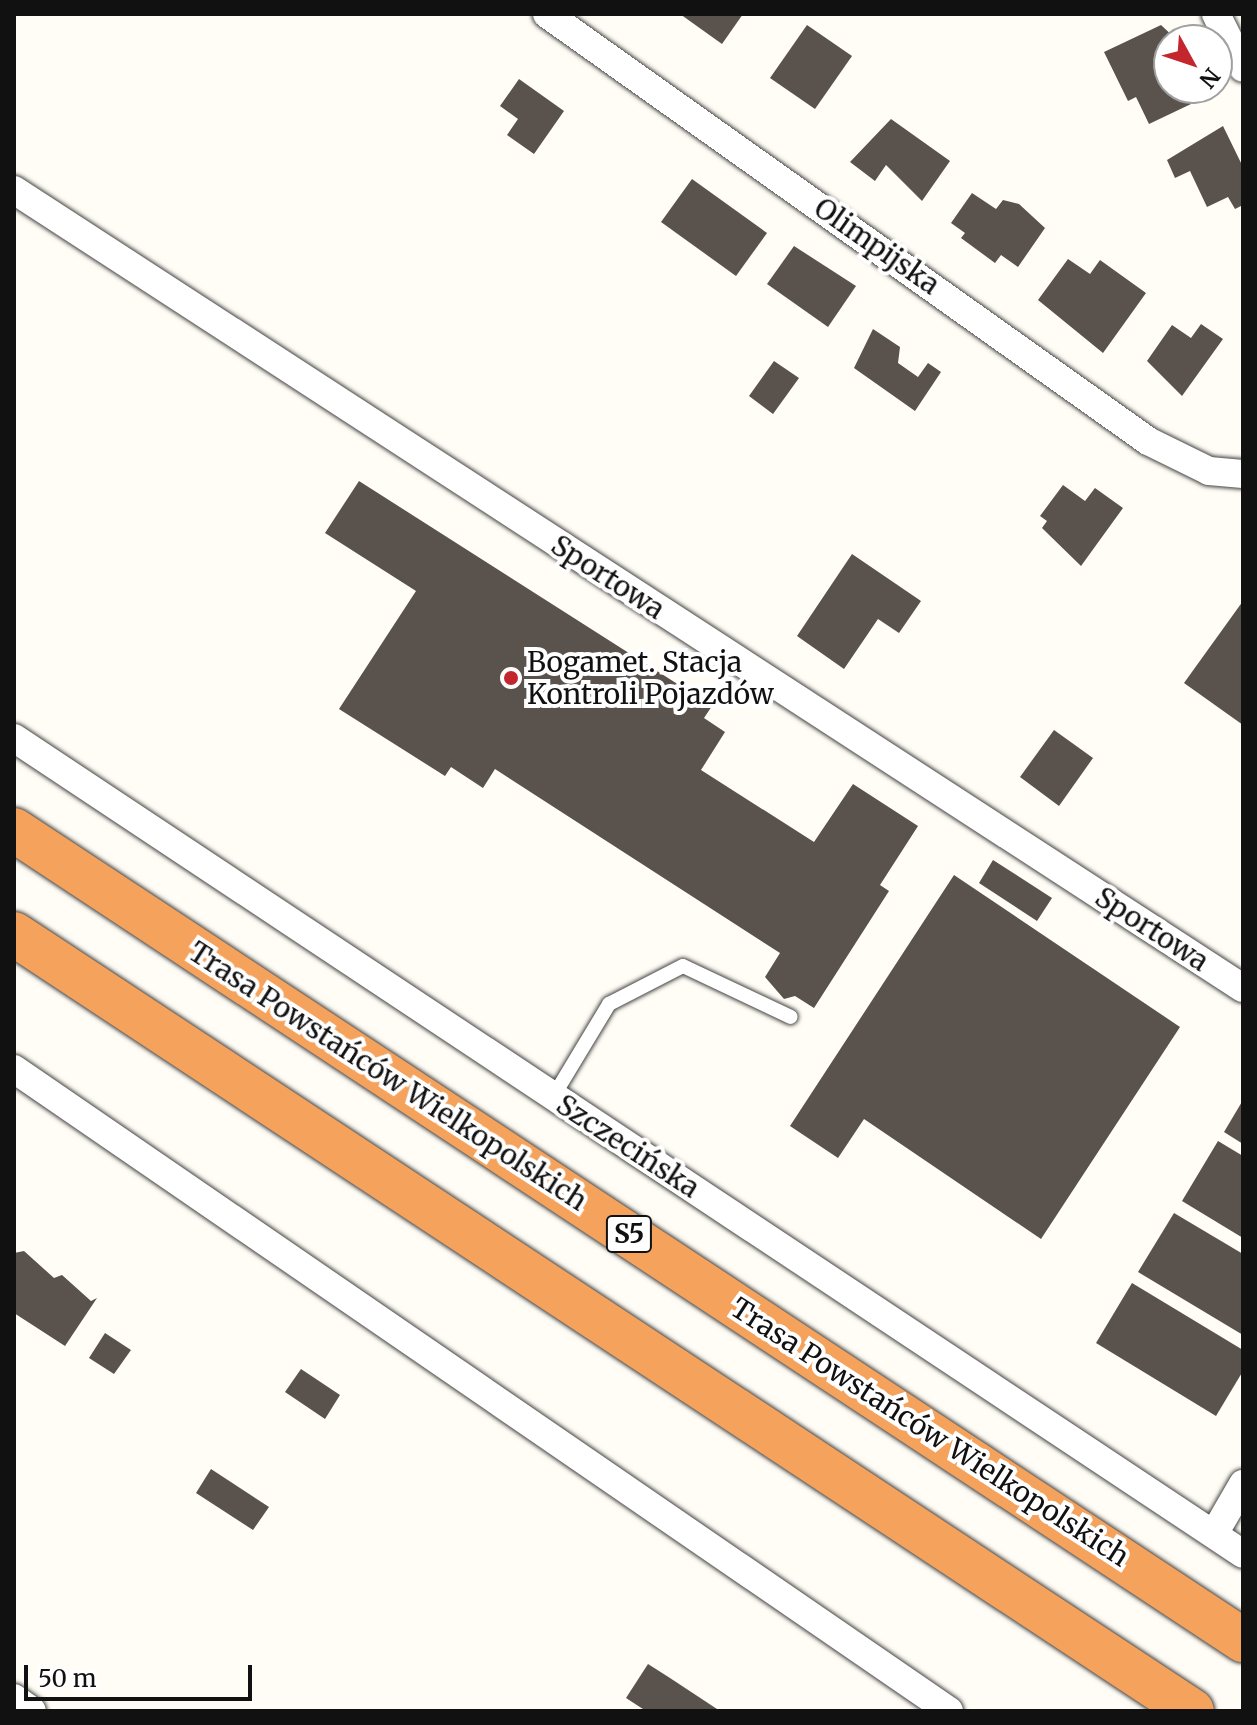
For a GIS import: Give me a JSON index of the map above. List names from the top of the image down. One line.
{"streets":{"highway":["Trasa Powstańców Wielkopolskich","S5"],"street":["Olimpijska","Sportowa","Szczecińska"]},"places":["Bogamet. Stacja Kontroli Pojazdów"],"scale_bar":"50 m","north":"bottom right"}
